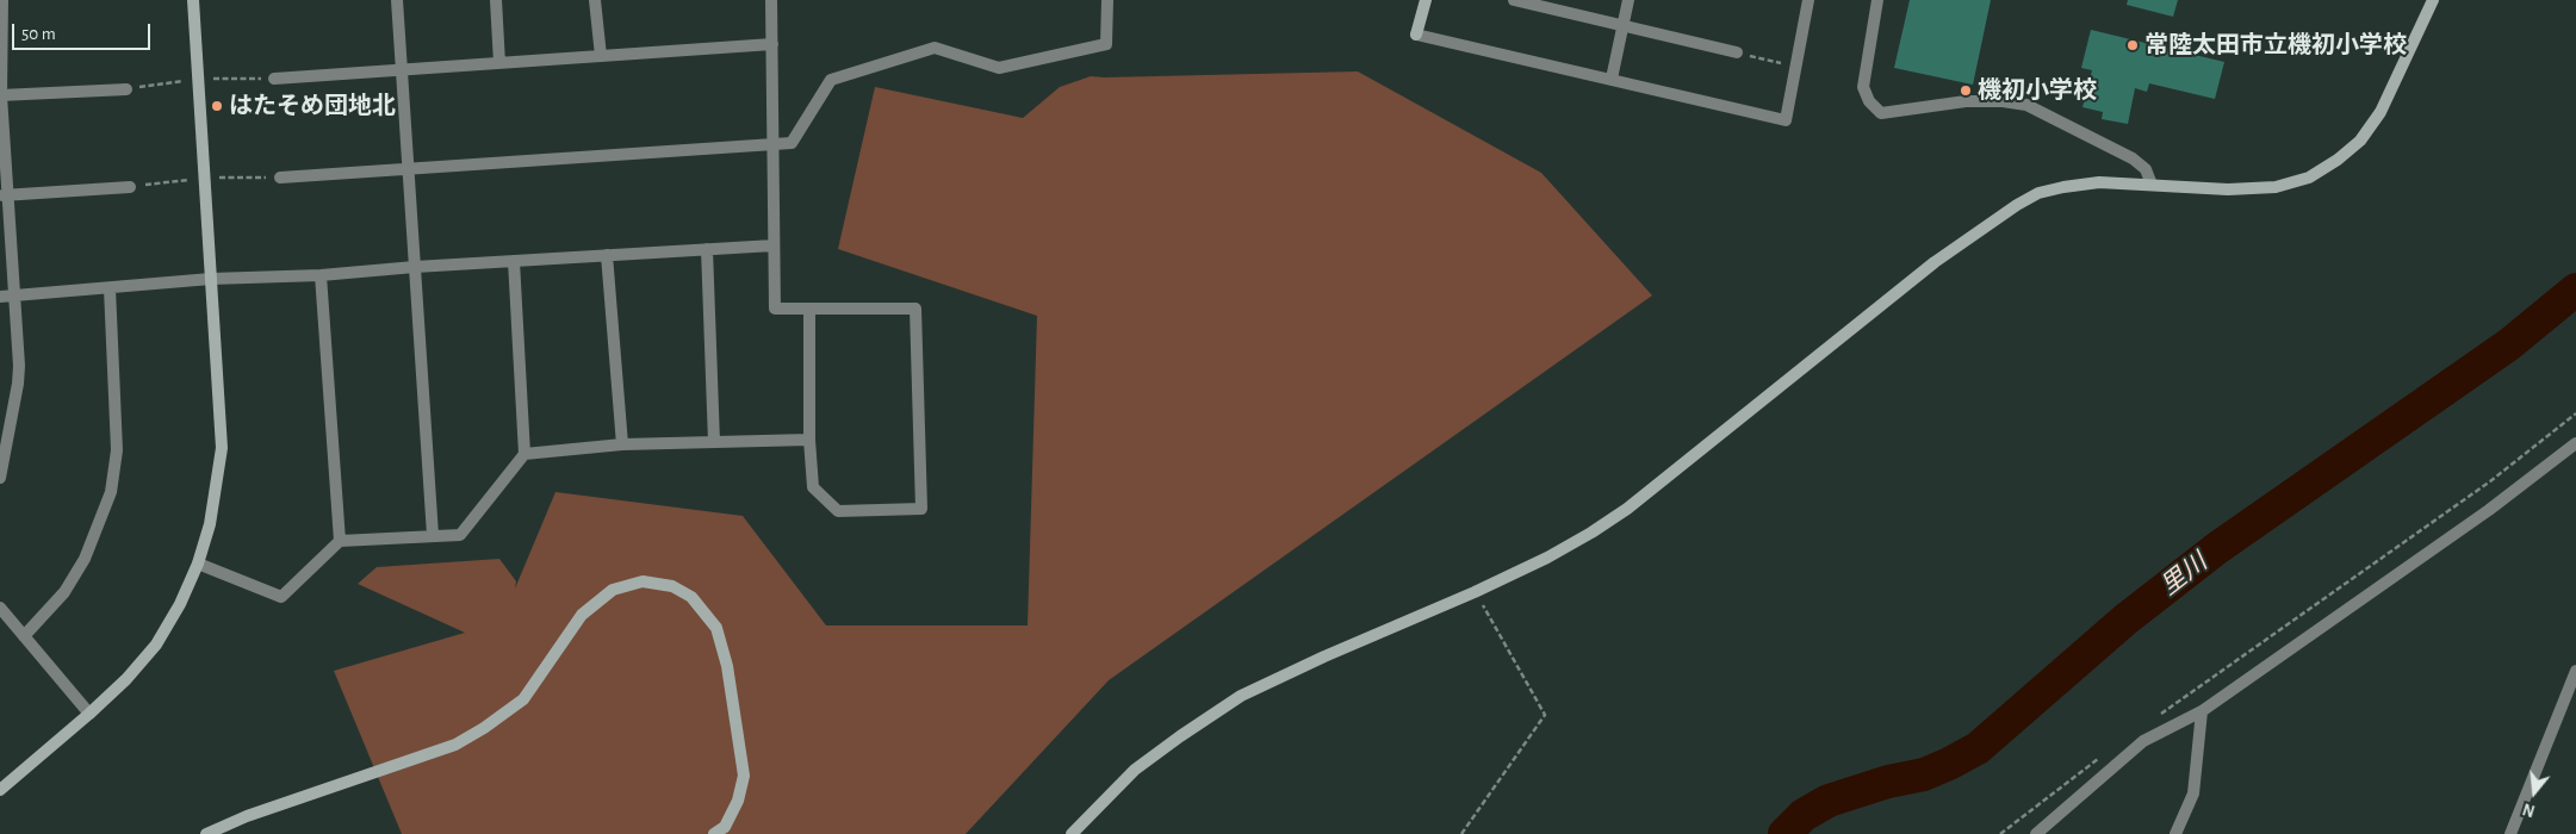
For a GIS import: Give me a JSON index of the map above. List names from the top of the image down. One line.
{"water":["里川"],"places":["常陸太田市立機初小学校","機初小学校","はたそめ団地北"],"scale_bar":"50 m","north":"bottom"}
